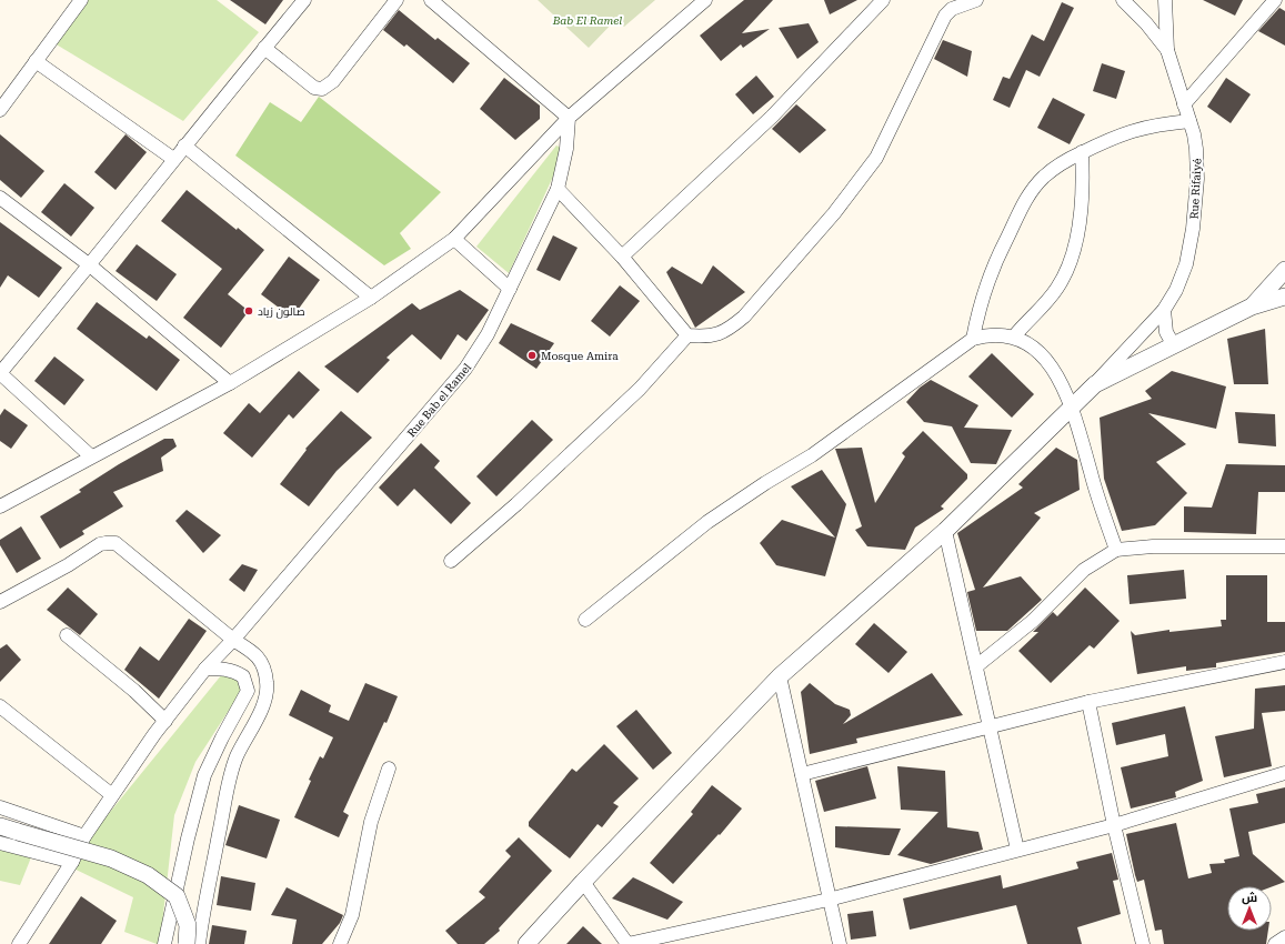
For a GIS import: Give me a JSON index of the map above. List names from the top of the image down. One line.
{"streets":{"street":["Rue Rifaiyé","Rue Bab el Ramel"]},"parks":["Bab El Ramel"],"places":["صالون زياد","Mosque Amira"],"north":"top"}
